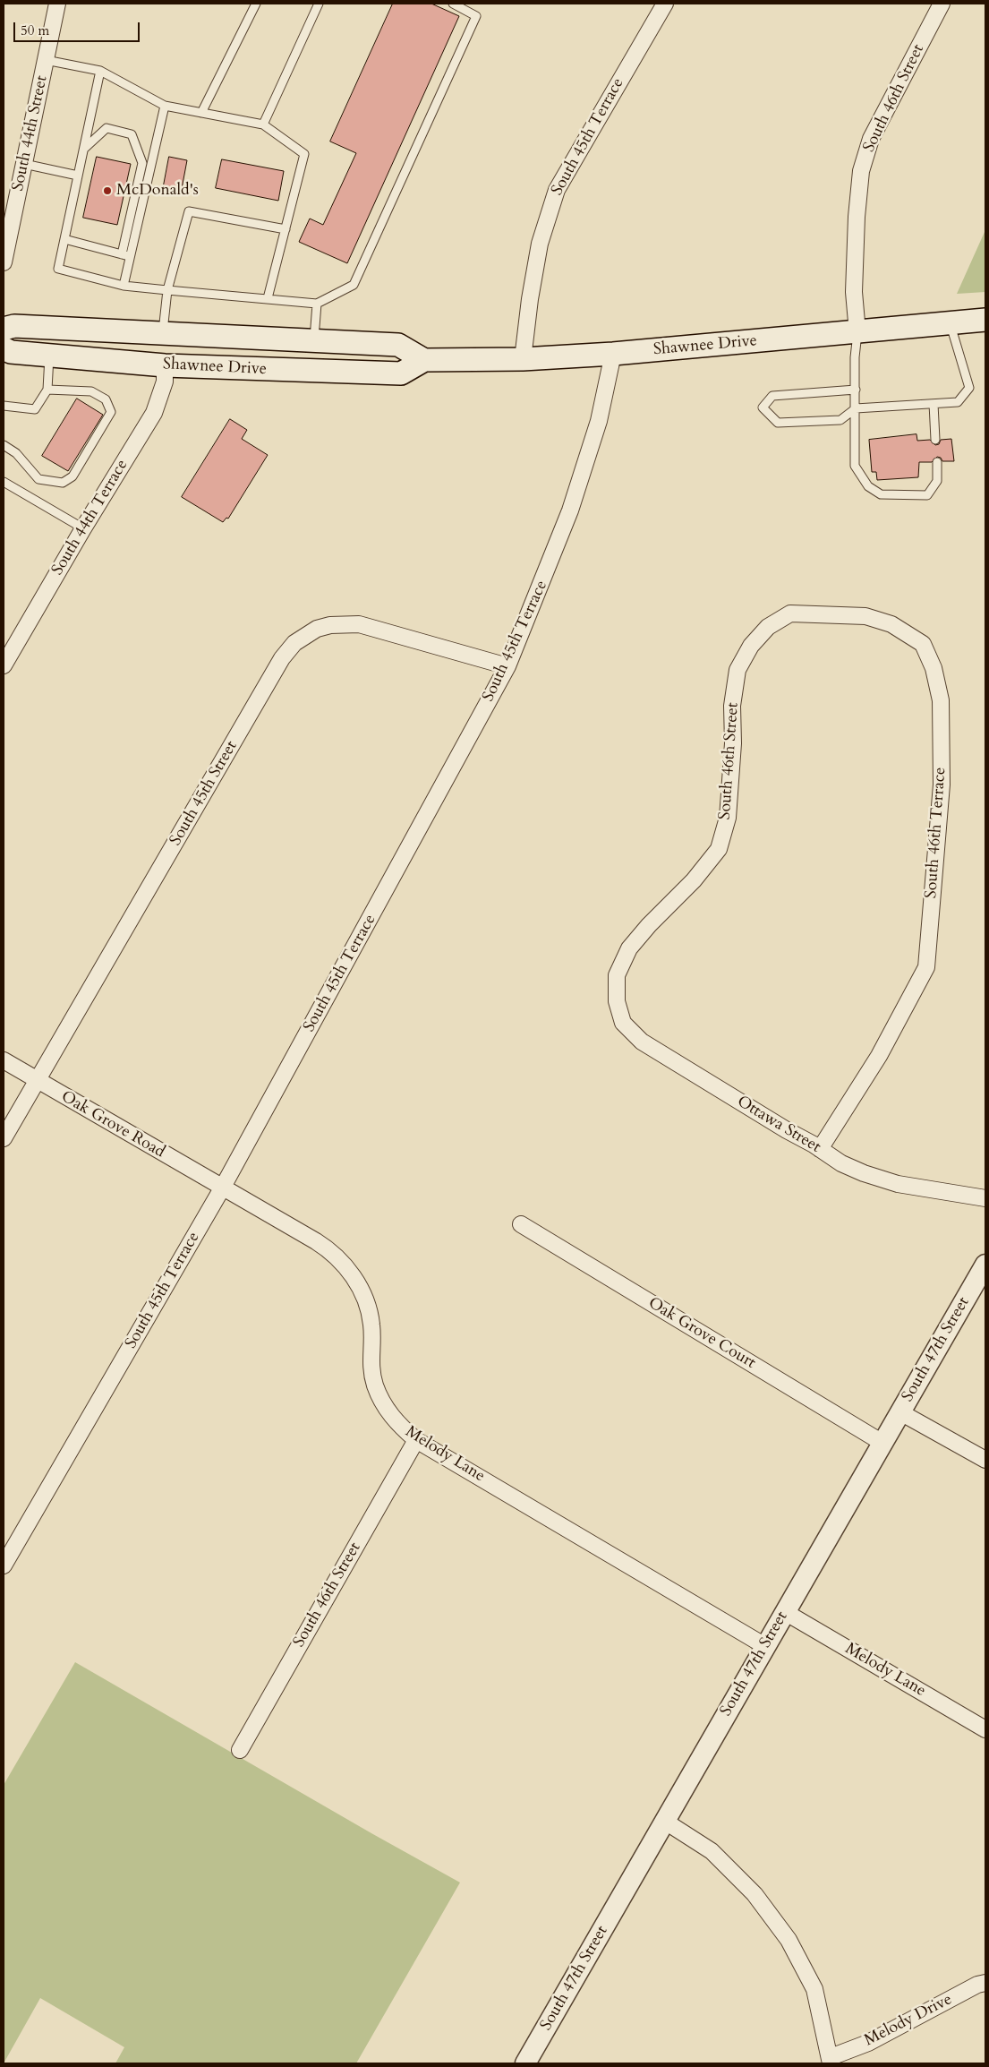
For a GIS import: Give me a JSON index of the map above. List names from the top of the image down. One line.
{"streets":{"main road":["Shawnee Drive"],"street":["South 46th Street","South 44th Street","South 45th Terrace","South 44th Terrace","South 45th Street","South 46th Terrace","Oak Grove Road","Ottawa Street","Oak Grove Court","South 47th Street","Melody Lane","Melody Drive"]},"crossings":[["South 46th Street","Shawnee Drive"],["South 46th Street","South 46th Terrace"],["South 46th Street","Ottawa Street"],["South 46th Street","Melody Lane"],["South 45th Terrace","Shawnee Drive"],["South 45th Terrace","South 45th Street"],["South 45th Terrace","Oak Grove Road"],["South 45th Terrace","Melody Lane"],["Shawnee Drive","South 44th Terrace"],["South 45th Street","Oak Grove Road"],["South 46th Terrace","Ottawa Street"],["Oak Grove Road","Melody Lane"],["Oak Grove Court","South 47th Street"],["South 47th Street","Melody Lane"]],"places":["McDonald's"],"scale_bar":"50 m"}
